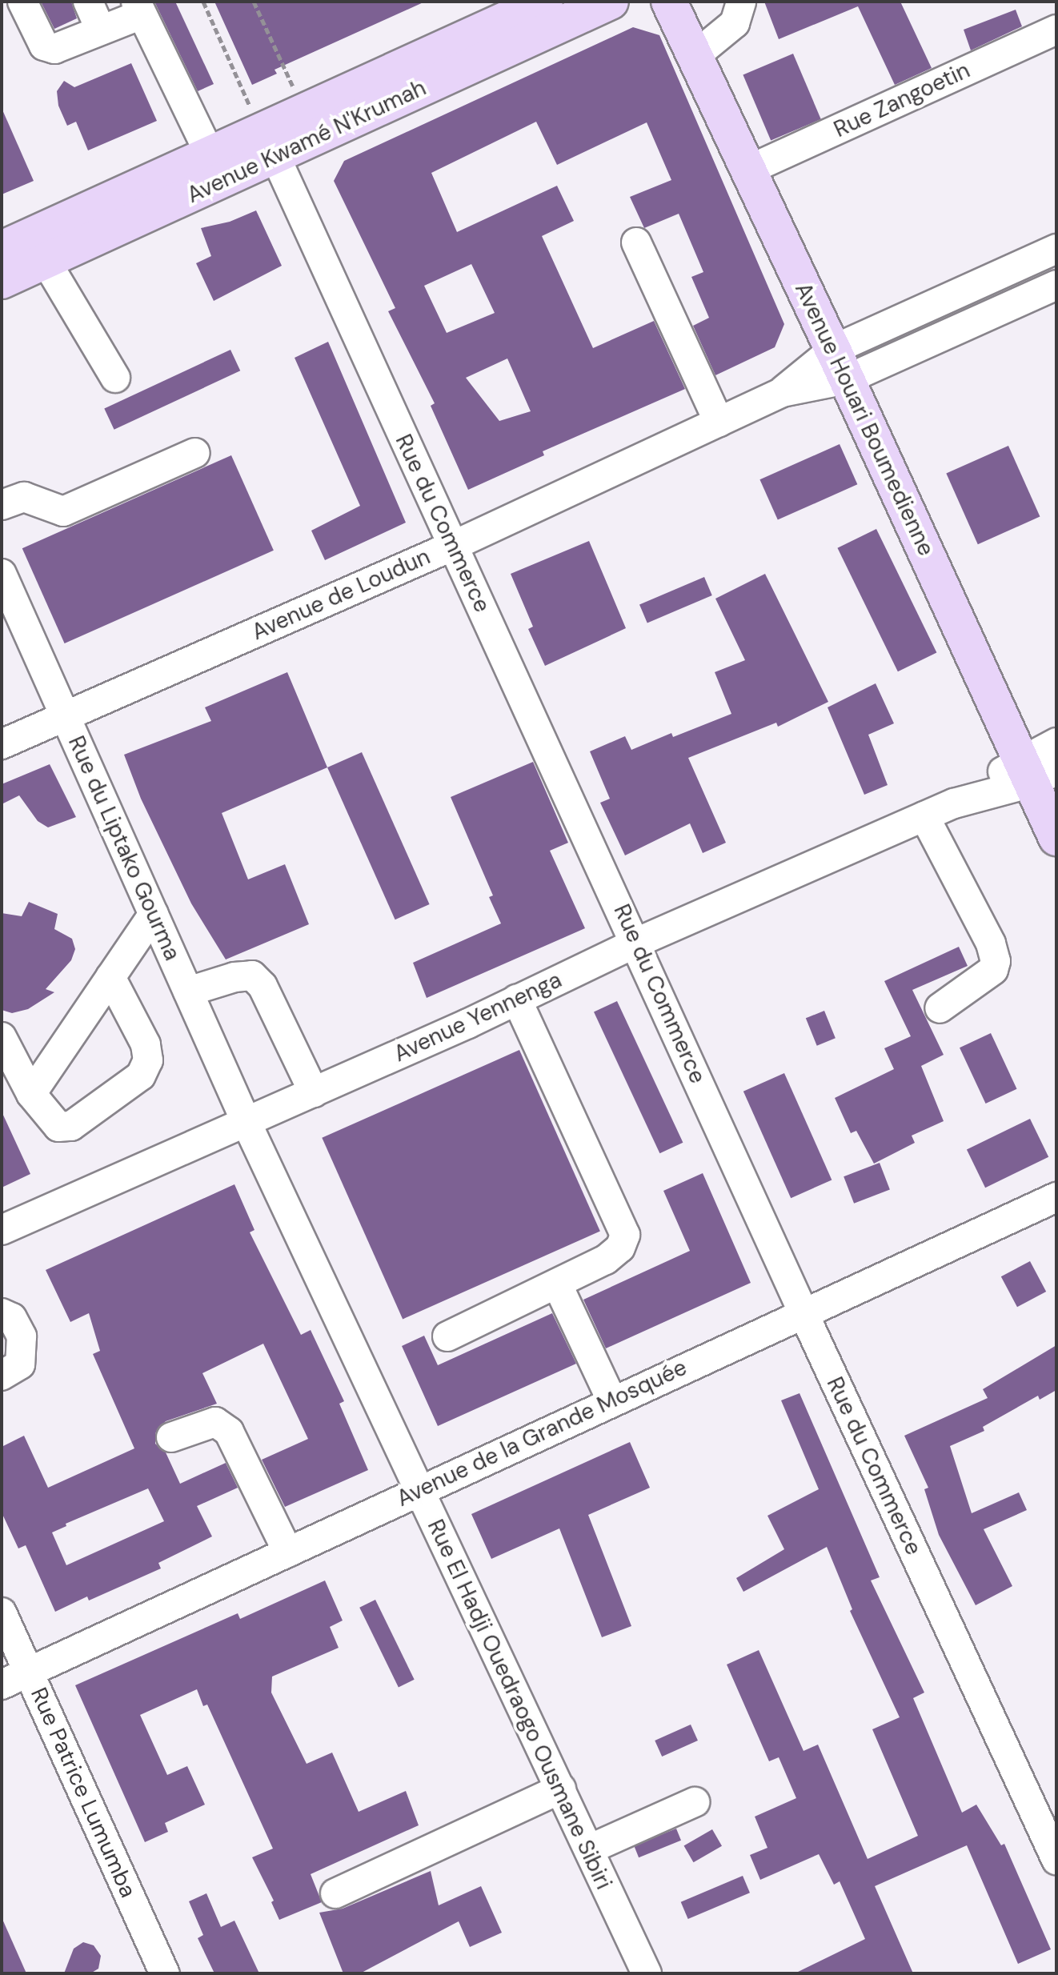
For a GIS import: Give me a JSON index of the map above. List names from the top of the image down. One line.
{"streets":{"main road":["Avenue Kwamé N'Krumah","Avenue Houari Boumedienne"],"street":["Rue Zangoetin","Rue du Commerce","Avenue de Loudun","Rue du Liptako Gourma","Avenue Yennenga","Avenue de la Grande Mosquée","Rue El Hadji Ouedraogo Ousmane Sibiri","Rue Patrice Lumumba"]},"crossings":[["Rue Zangoetin","Avenue Houari Boumedienne"],["Avenue Kwamé N'Krumah","Rue du Commerce"],["Avenue Houari Boumedienne","Avenue de Loudun"],["Avenue Houari Boumedienne","Avenue Yennenga"],["Rue du Commerce","Avenue de Loudun"],["Rue du Commerce","Avenue Yennenga"],["Rue du Commerce","Avenue de la Grande Mosquée"],["Avenue de Loudun","Rue du Liptako Gourma"],["Rue du Liptako Gourma","Avenue Yennenga"],["Rue du Liptako Gourma","Rue El Hadji Ouedraogo Ousmane Sibiri"],["Avenue Yennenga","Rue El Hadji Ouedraogo Ousmane Sibiri"],["Avenue de la Grande Mosquée","Rue El Hadji Ouedraogo Ousmane Sibiri"],["Avenue de la Grande Mosquée","Rue Patrice Lumumba"]]}
